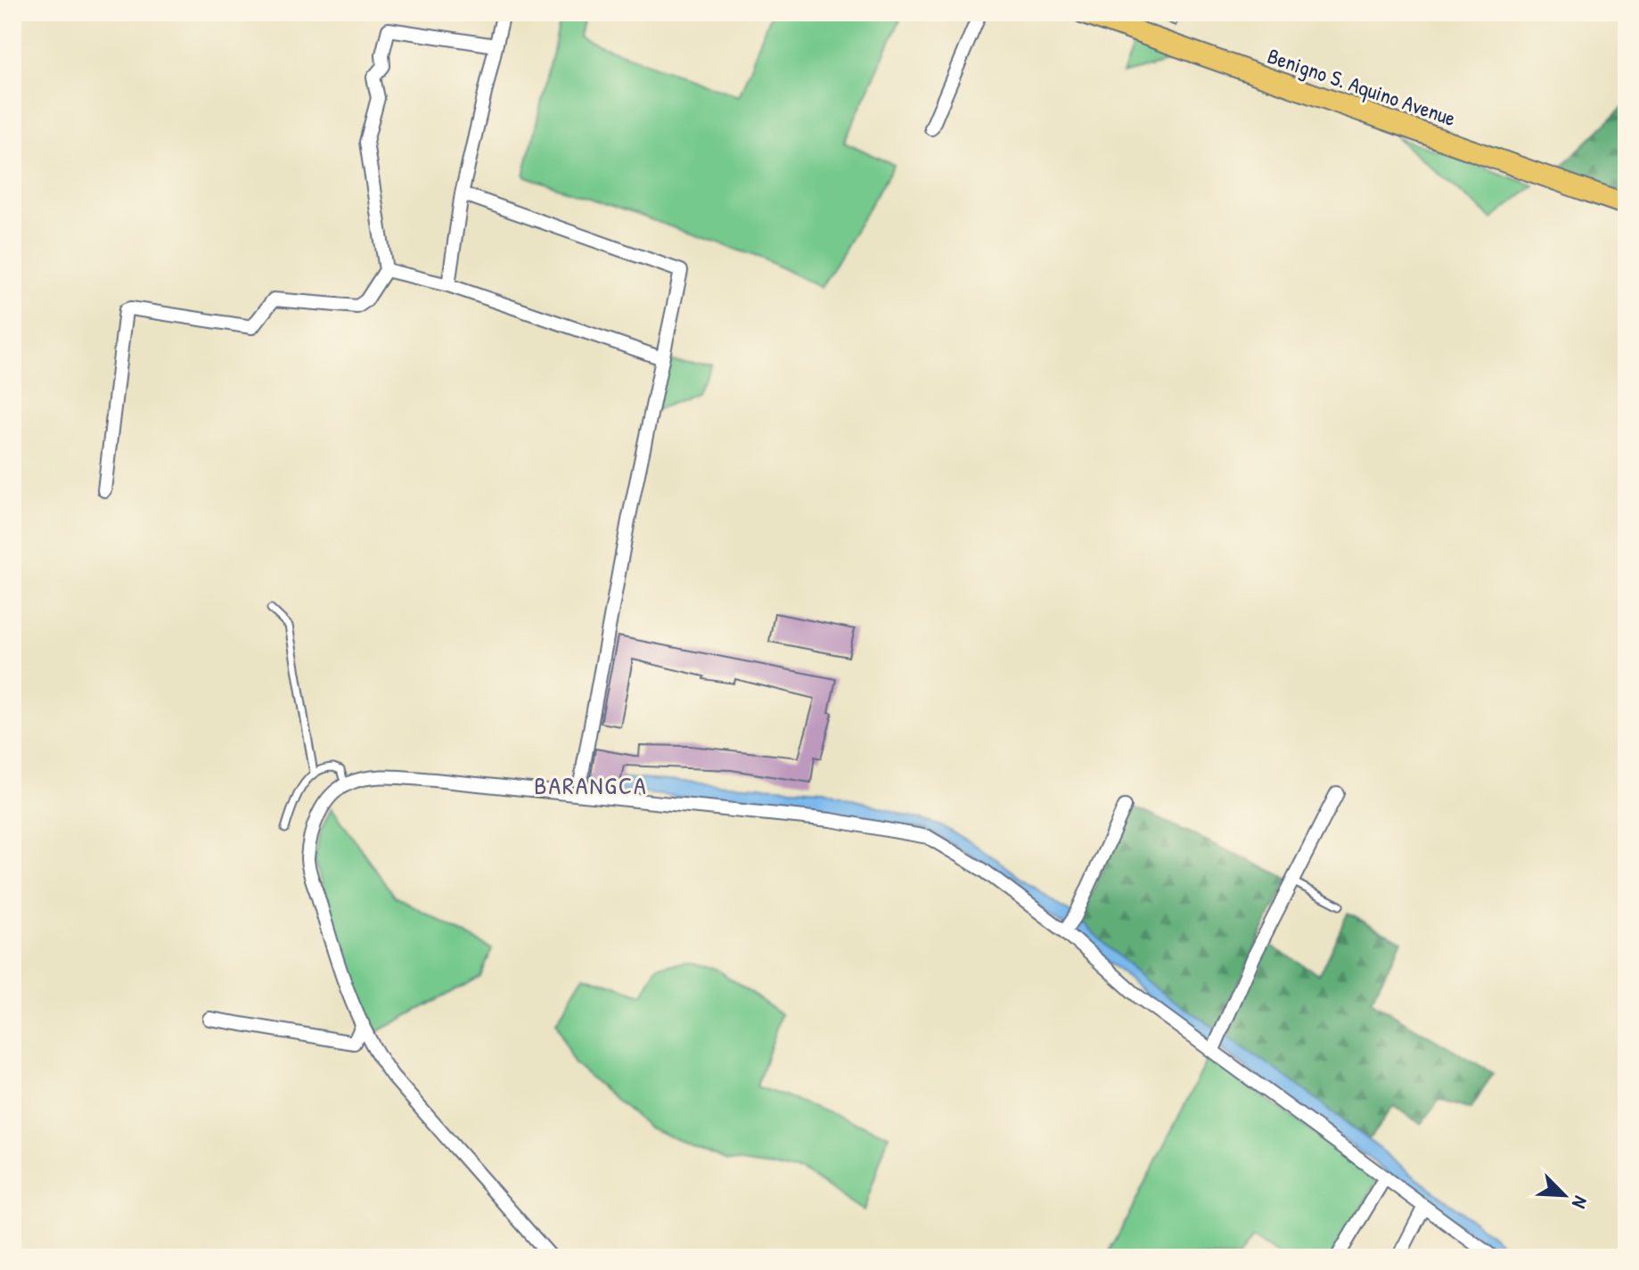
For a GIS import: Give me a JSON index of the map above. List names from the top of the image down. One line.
{"streets":{"main road":["Benigno S. Aquino Avenue"]},"districts":["BARANGCA"],"north":"bottom right"}
